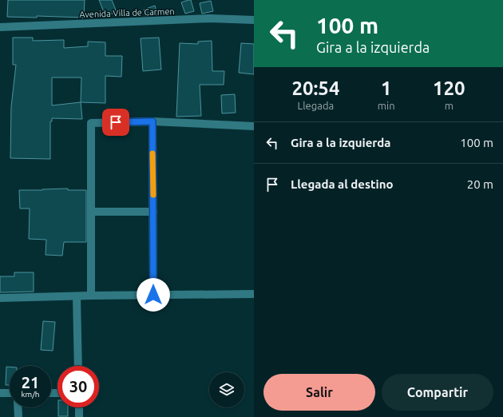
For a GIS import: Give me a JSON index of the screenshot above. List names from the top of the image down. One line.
{"streets":{"street":["Avenida Villa de Carmen"]},"page":{"turn":["100 m","Gira a la izquierda"],"eta":["20:54","Llegada","1","min","120","m"],"list":[{"name":"Gira a la izquierda","value":"100 m"},{"name":"Llegada al destino","value":"20 m"}],"speed":"21 km/h","limit":"30","buttons":["Salir","Compartir"]}}
